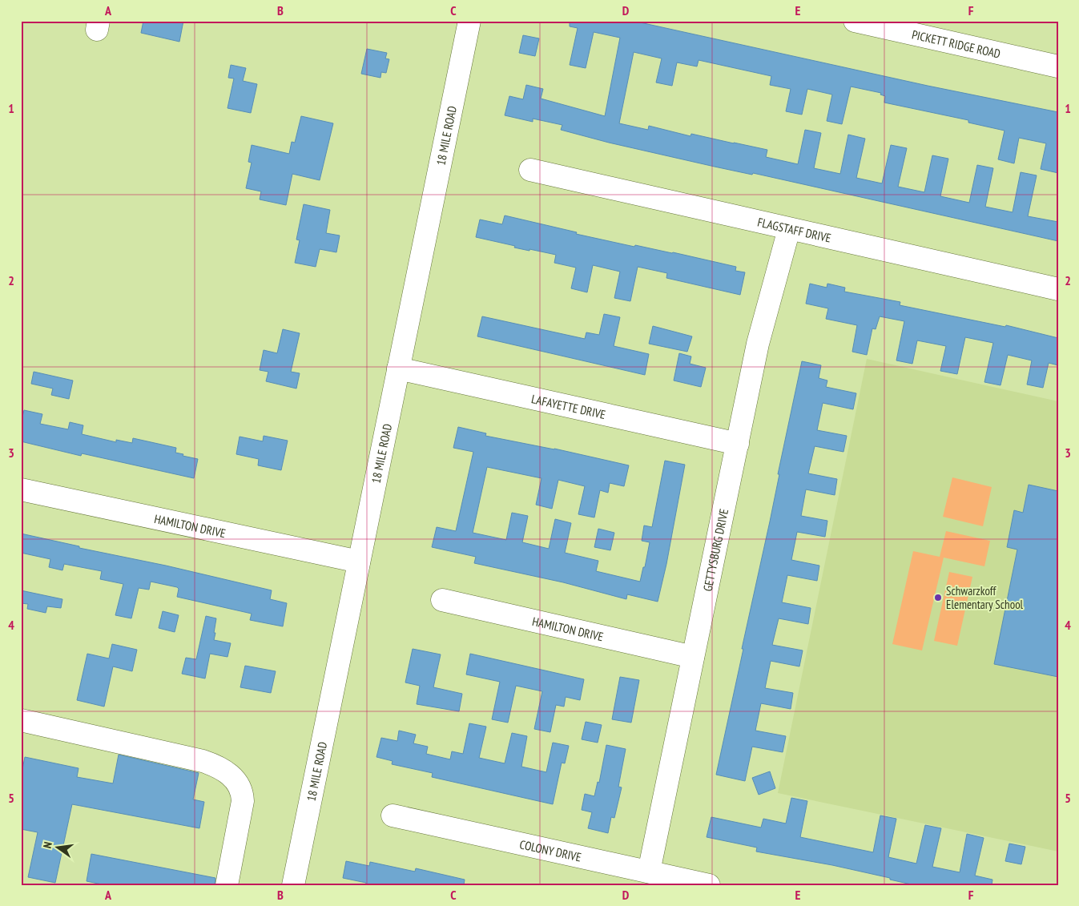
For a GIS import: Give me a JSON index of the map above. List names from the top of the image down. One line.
{"streets":{"street":["PICKETT RIDGE ROAD","18 MILE ROAD","FLAGSTAFF DRIVE","LAFAYETTE DRIVE","HAMILTON DRIVE","GETTYSBURG DRIVE","COLONY DRIVE"]},"crossings":[["18 MILE ROAD","LAFAYETTE DRIVE"],["18 MILE ROAD","HAMILTON DRIVE"],["FLAGSTAFF DRIVE","GETTYSBURG DRIVE"],["LAFAYETTE DRIVE","GETTYSBURG DRIVE"],["HAMILTON DRIVE","GETTYSBURG DRIVE"],["GETTYSBURG DRIVE","COLONY DRIVE"]],"places":["Schwarzkoff Elementary School"],"north":"left","grid":{"columns":["A","B","C","D","E","F"],"rows":["1","2","3","4","5"]}}
